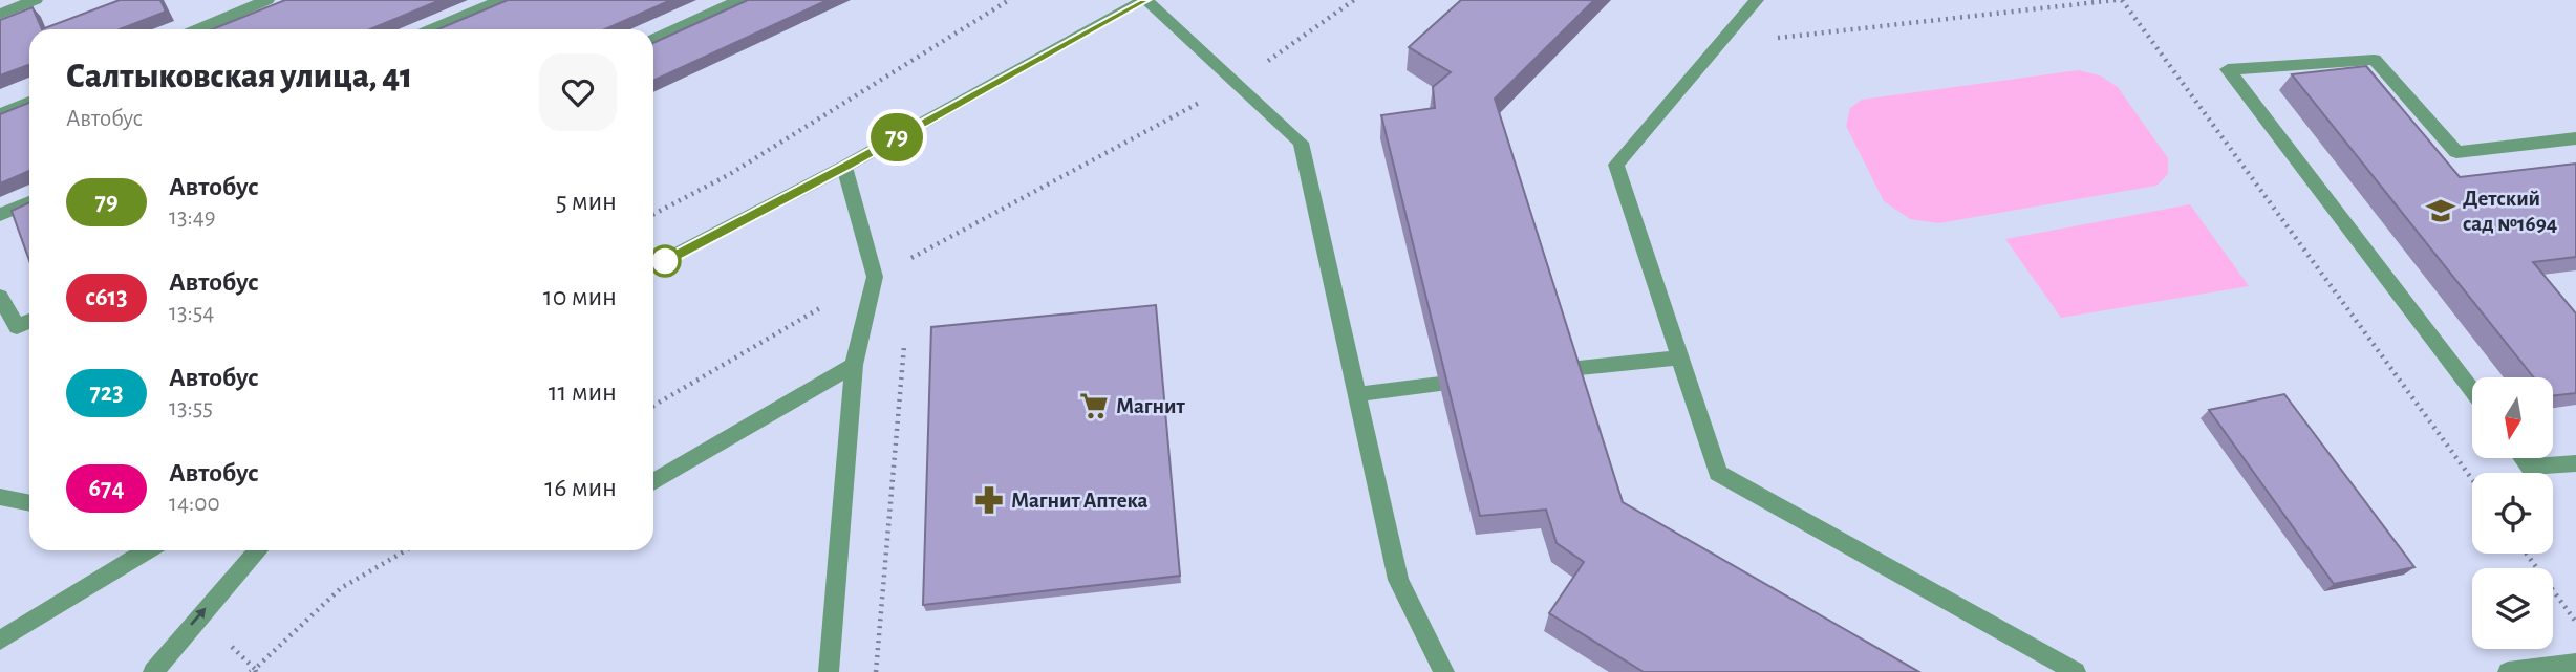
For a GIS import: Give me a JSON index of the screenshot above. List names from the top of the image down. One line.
{"places":{"school or university":["Детский сад №1694"],"supermarket":["Магнит"],"pharmacy":["Магнит Аптека"]},"lines":["bus line 79"],"north":"bottom","page":{"on_map":"79","heading":["Салтыковская улица, 41","Автобус"],"list":[{"mark":"79","name":"Автобус","note":"13:49","value":"5 мин"},{"mark":"с613","name":"Автобус","note":"13:54","value":"10 мин"},{"mark":"723","name":"Автобус","note":"13:55","value":"11 мин"},{"mark":"674","name":"Автобус","note":"14:00","value":"16 мин"}]}}
